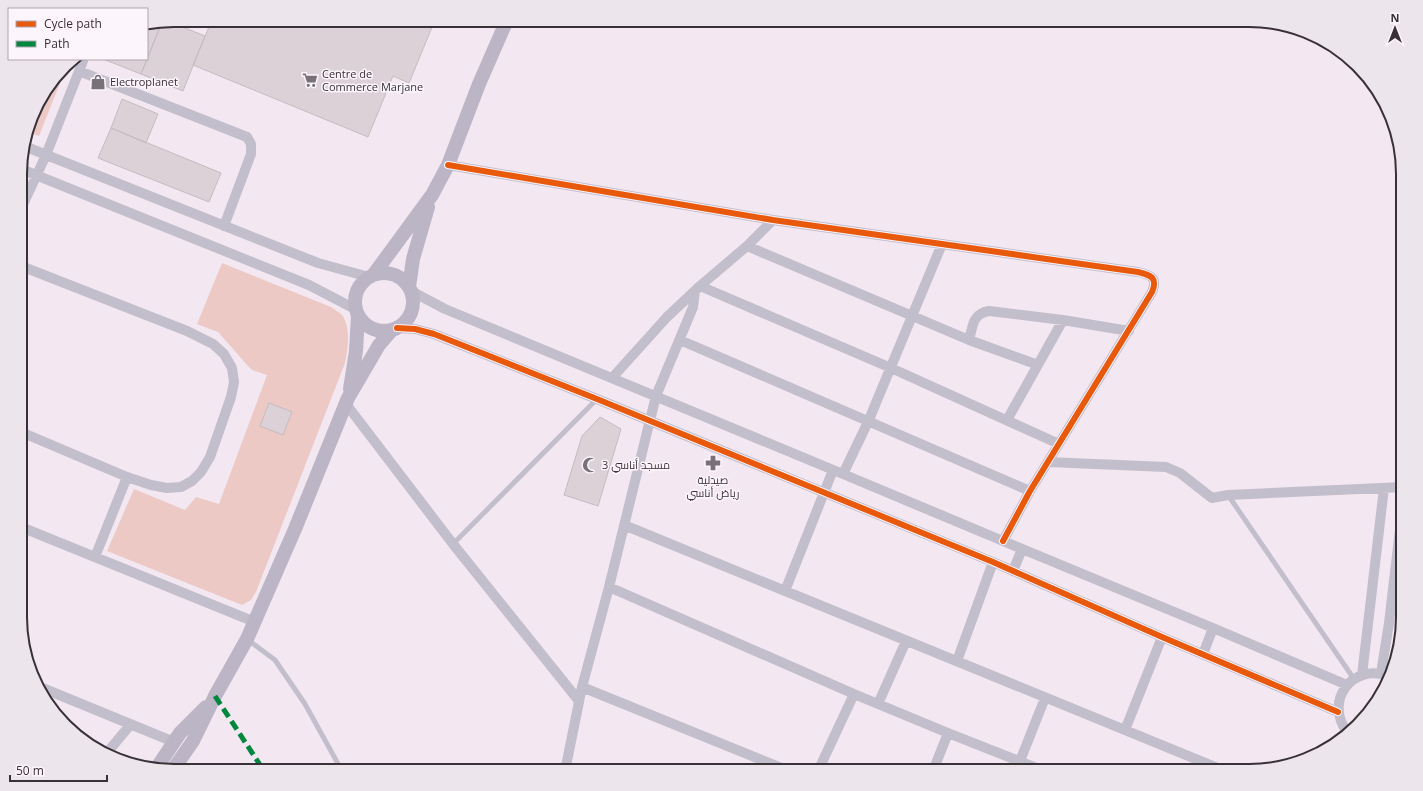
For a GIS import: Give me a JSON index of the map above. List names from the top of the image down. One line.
{"places":{"supermarket":["Centre de Commerce Marjane"],"shop":["Electroplanet"],"pharmacy":["صيدلية رياض أناسي"],"mosque":["مسجد أناسي 3"]},"legend":["Cycle path","Path"],"scale_bar":"50 m","north":"top"}
